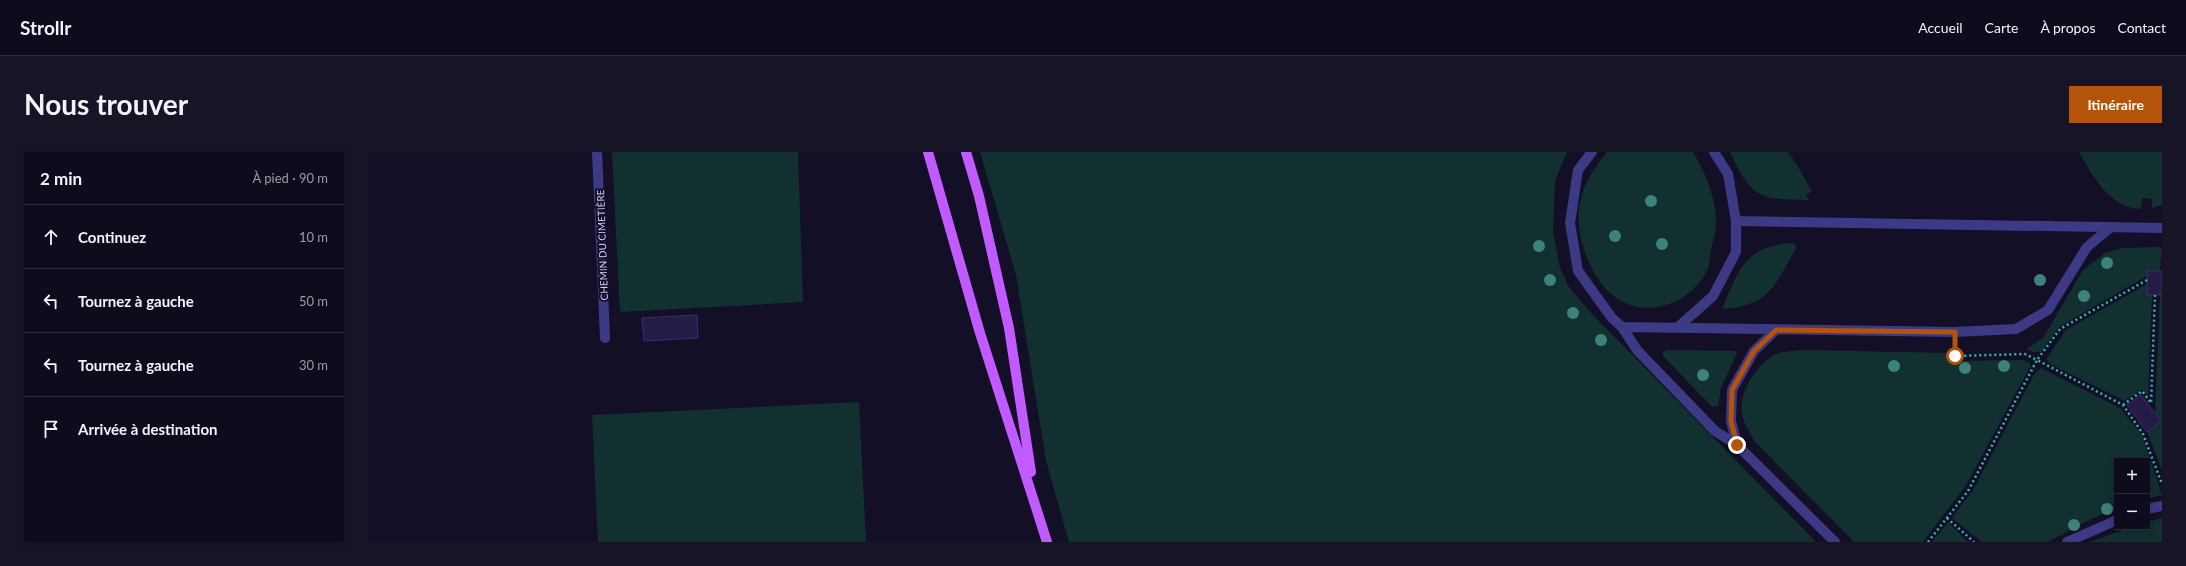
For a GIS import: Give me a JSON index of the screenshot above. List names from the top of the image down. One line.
{"streets":{"street":["CHEMIN DU CIMETIÈRE"]},"page":{"header":"Strollr","nav":["Accueil","Carte","À propos","Contact"],"buttons":"Itinéraire","title":"Nous trouver","heading":["2 min","À pied · 90 m"],"list":[["Continuez","10 m"],["Tournez à gauche","50 m"],["Tournez à gauche","30 m"],"Arrivée à destination"],"map_buttons":["+","−"]}}
